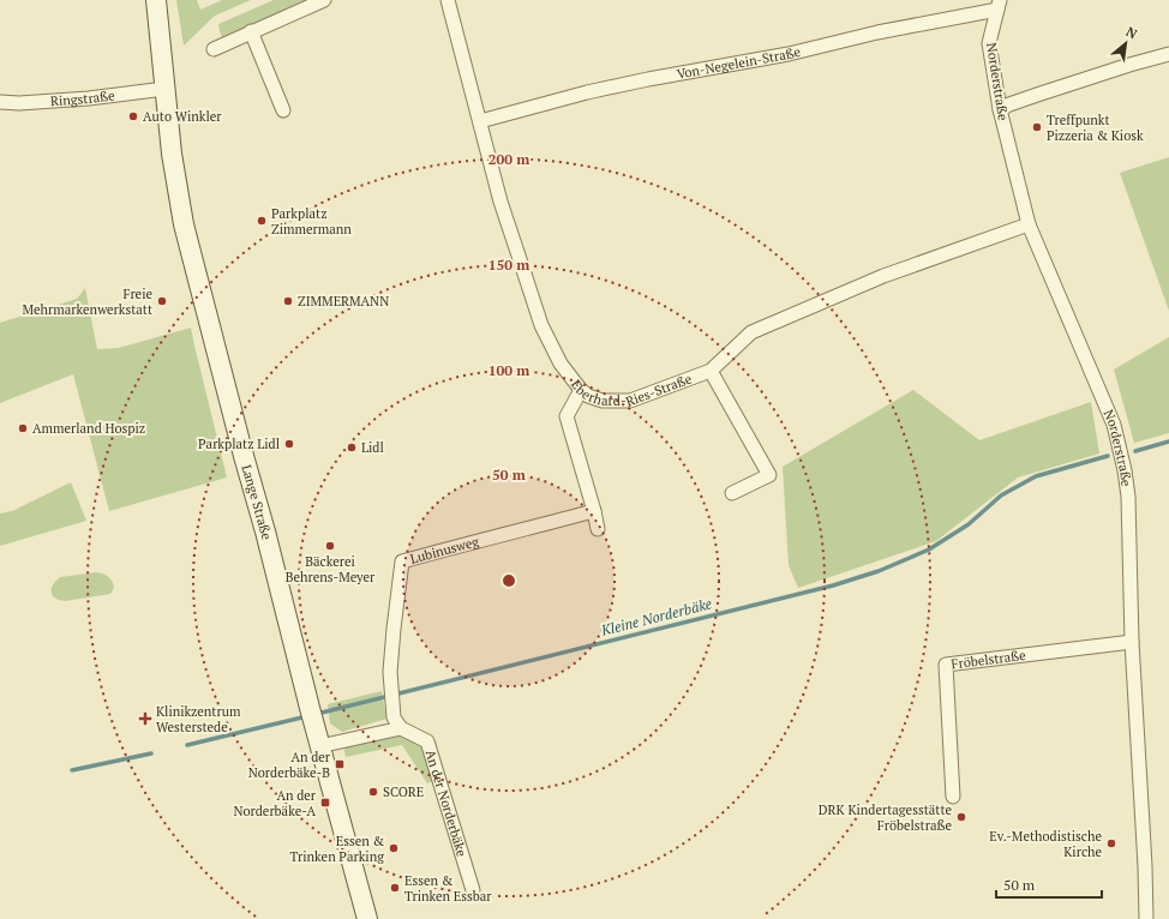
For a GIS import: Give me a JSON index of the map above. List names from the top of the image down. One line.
{"streets":{"street":["Von-Negelein-Straße","Norderstraße","Ringstraße","Eberhard-Ries-Straße","Lange Straße","Lubinusweg","Fröbelstraße","An der Norderbäke"]},"crossings":[["Von-Negelein-Straße","Norderstraße"],["Von-Negelein-Straße","Eberhard-Ries-Straße"],["Norderstraße","Eberhard-Ries-Straße"],["Norderstraße","Fröbelstraße"],["Ringstraße","Lange Straße"],["Lubinusweg","An der Norderbäke"]],"water":["Kleine Norderbäke"],"places":{"other":["Auto Winkler","Treffpunkt Pizzeria & Kiosk","Parkplatz Zimmermann","Freie Mehrmarkenwerkstatt","ZIMMERMANN","Ammerland Hospiz","Parkplatz Lidl","Lidl","Bäckerei Behrens-Meyer","SCORE","DRK Kindertagesstätte Fröbelstraße","Ev.-Methodistische Kirche","Essen & Trinken Parking","Essen & Trinken Essbar"],"health":["Klinikzentrum Westerstede"],"transit":["An der Norderbäke-B","An der Norderbäke-A"]},"scale_bar":"50 m","north":"top right","rings":["200 m","150 m","100 m","50 m"]}
